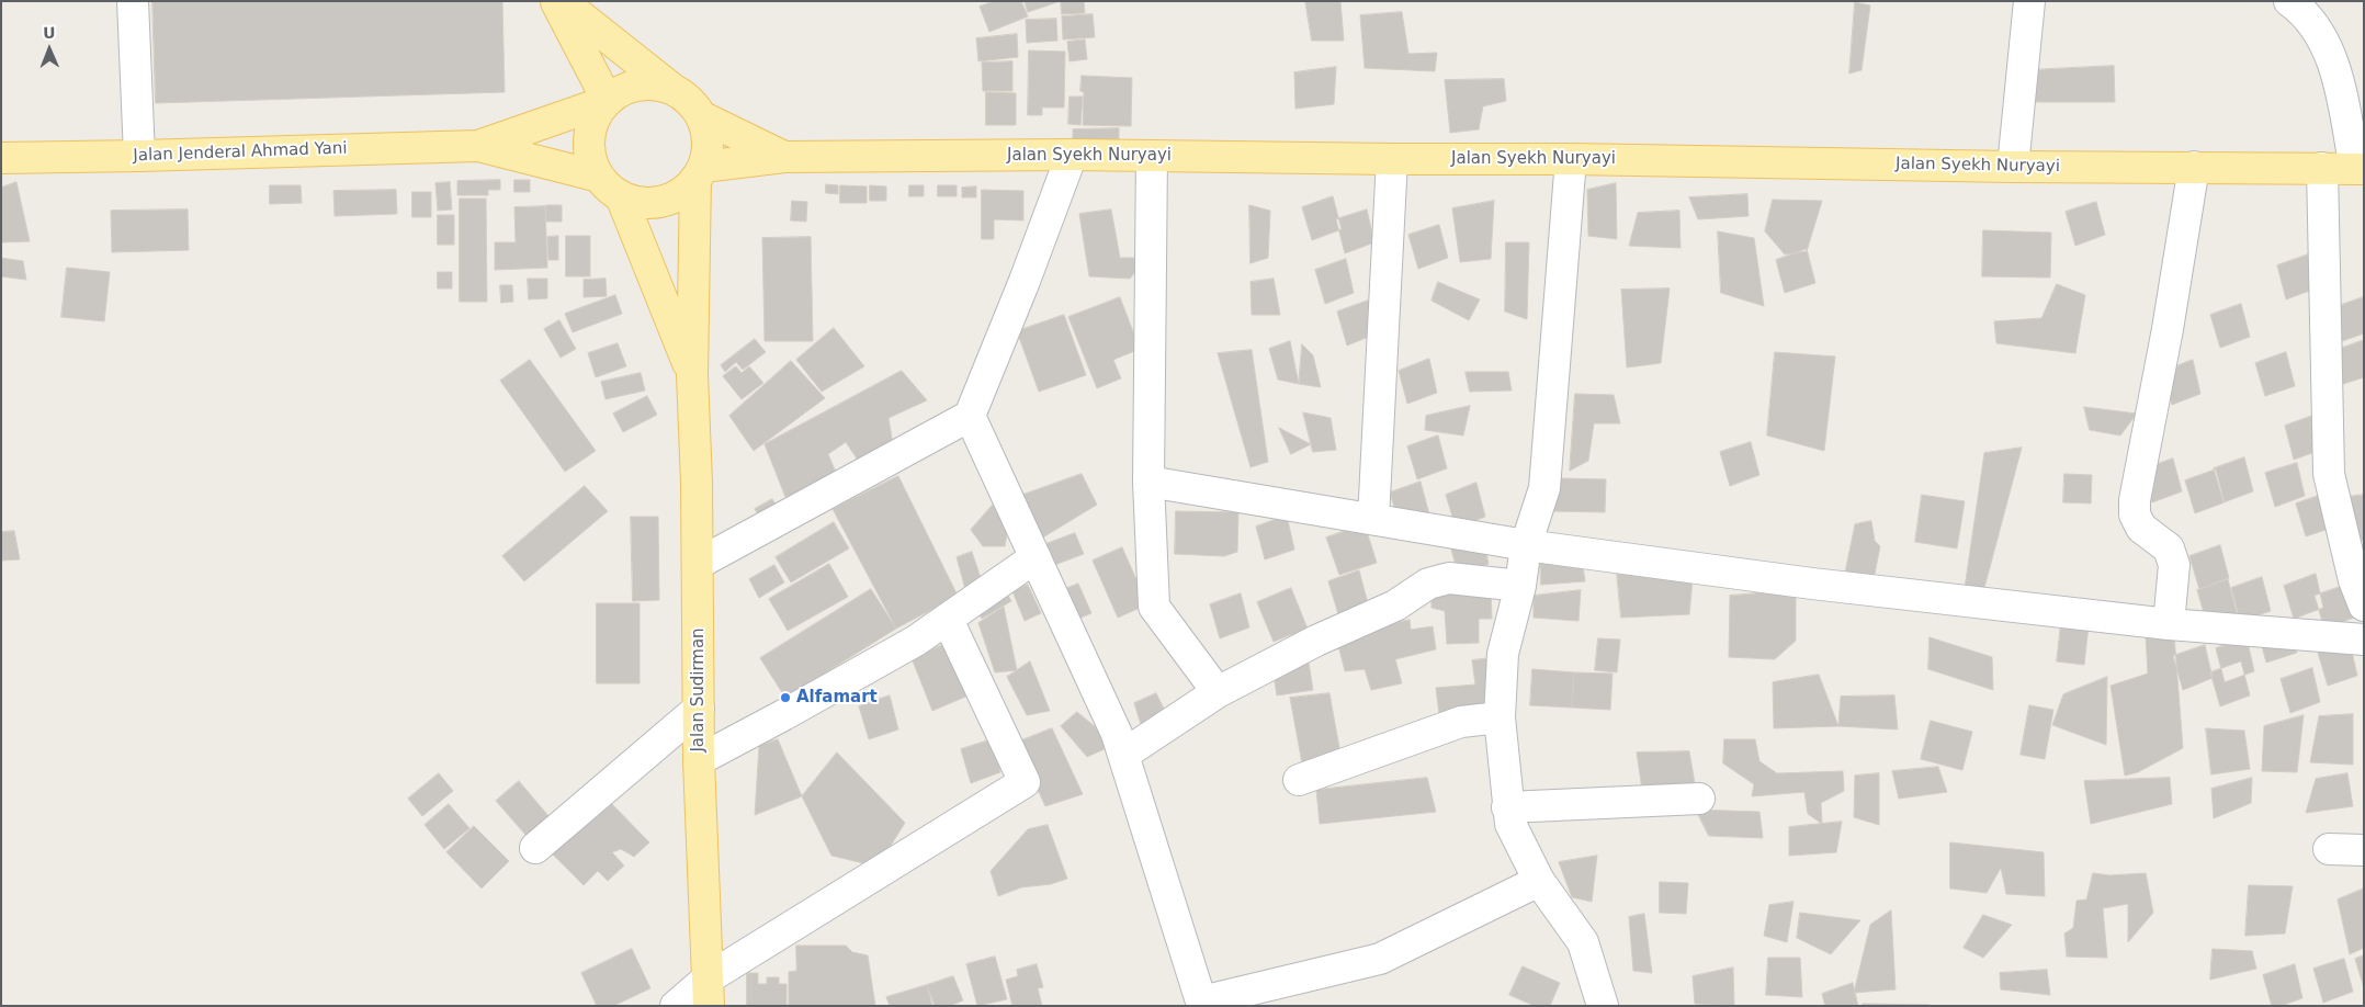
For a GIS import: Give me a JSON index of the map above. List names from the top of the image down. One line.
{"streets":{"main road":["Jalan Jenderal Ahmad Yani","Jalan Syekh Nuryayi","Jalan Sudirman"]},"crossings":[["Jalan Jenderal Ahmad Yani","Jalan Syekh Nuryayi"],["Jalan Jenderal Ahmad Yani","Jalan Sudirman"],["Jalan Syekh Nuryayi","Jalan Sudirman"]],"places":["Alfamart"],"north":"top"}
